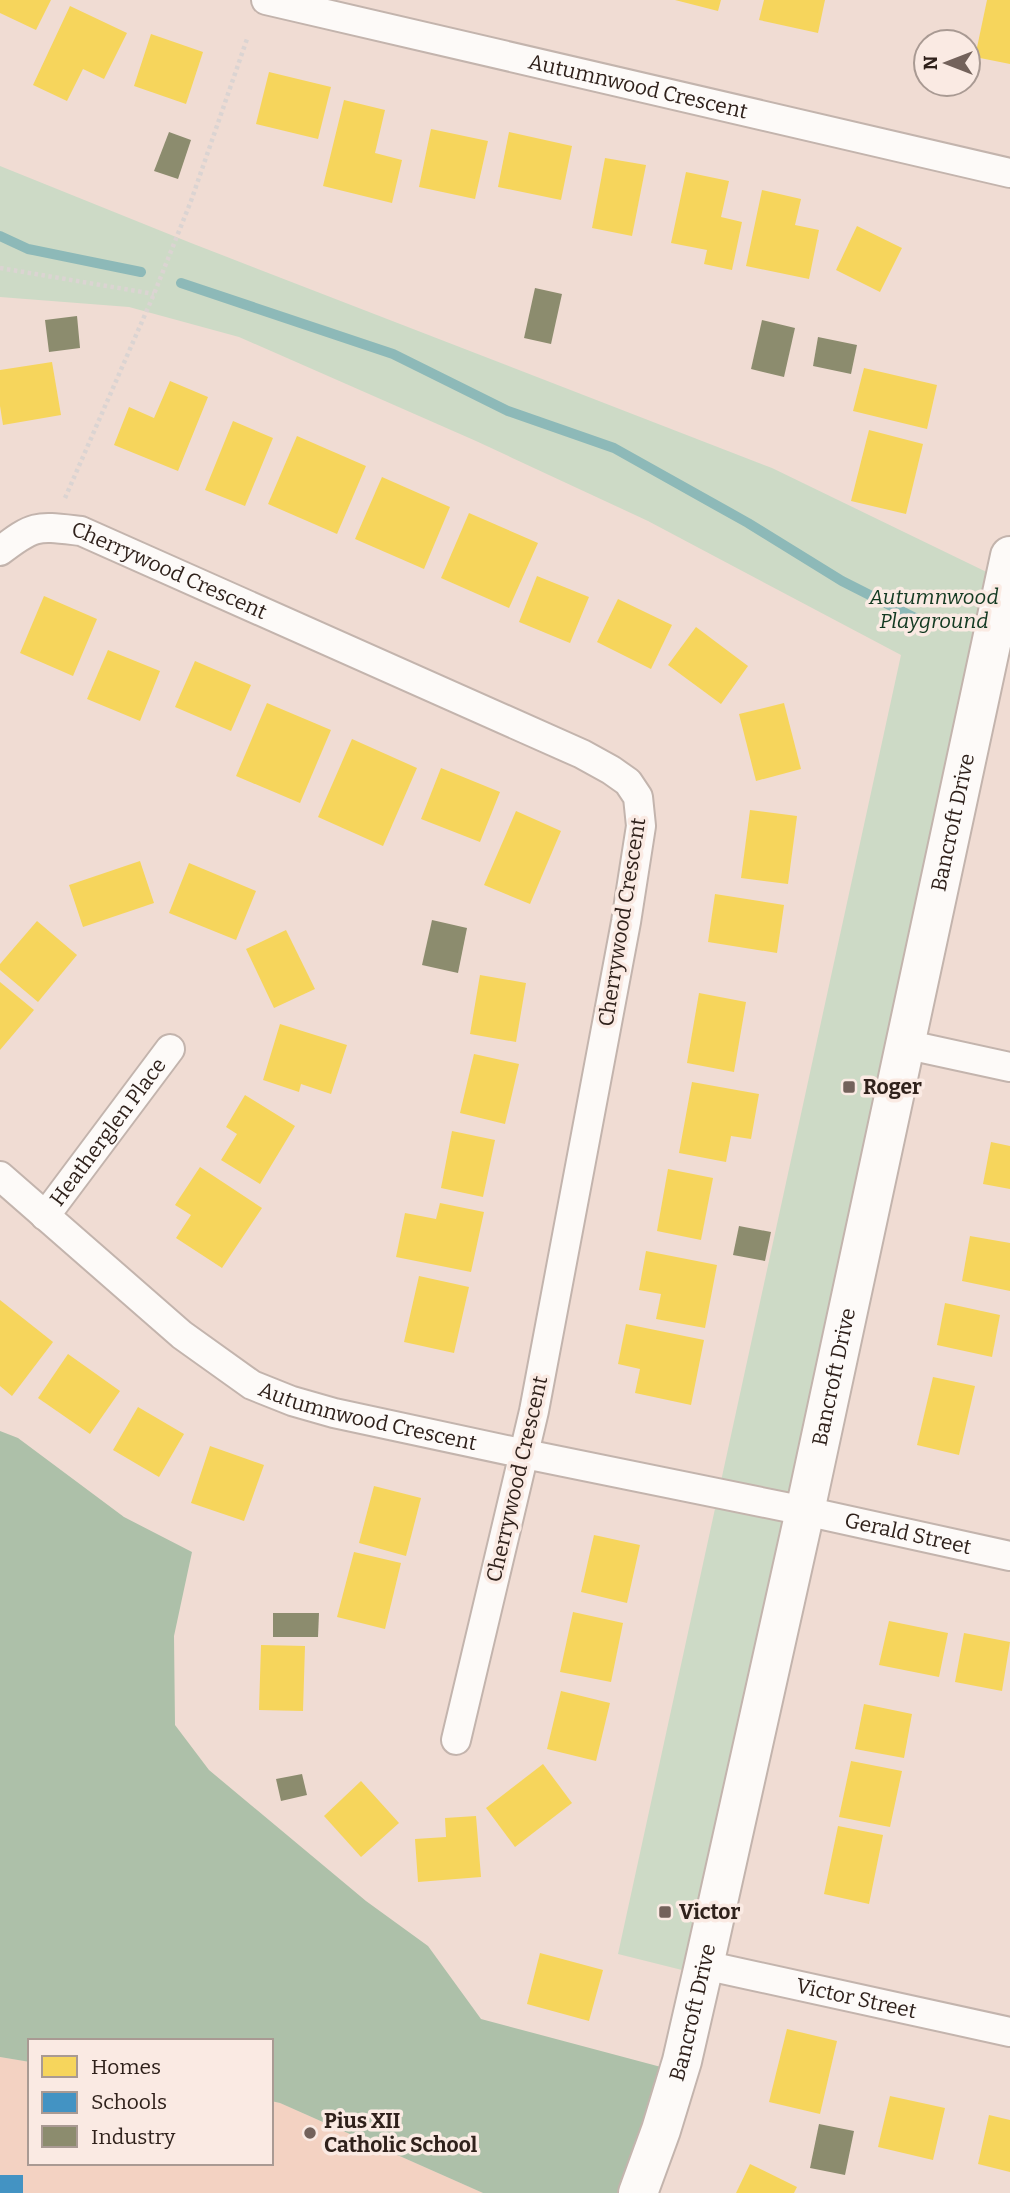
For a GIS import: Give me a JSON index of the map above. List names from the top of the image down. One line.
{"streets":{"main road":["Bancroft Drive"],"street":["Autumnwood Crescent","Cherrywood Crescent","Heatherglen Place","Gerald Street","Victor Street"]},"crossings":[["Autumnwood Crescent","Cherrywood Crescent"],["Autumnwood Crescent","Bancroft Drive"],["Autumnwood Crescent","Heatherglen Place"],["Autumnwood Crescent","Gerald Street"],["Bancroft Drive","Gerald Street"],["Bancroft Drive","Victor Street"]],"parks":["Autumnwood Playground"],"places":{"transit":["Roger","Victor"],"other":["Pius XII Catholic School"]},"legend":["Homes","Schools","Industry"],"north":"left"}
